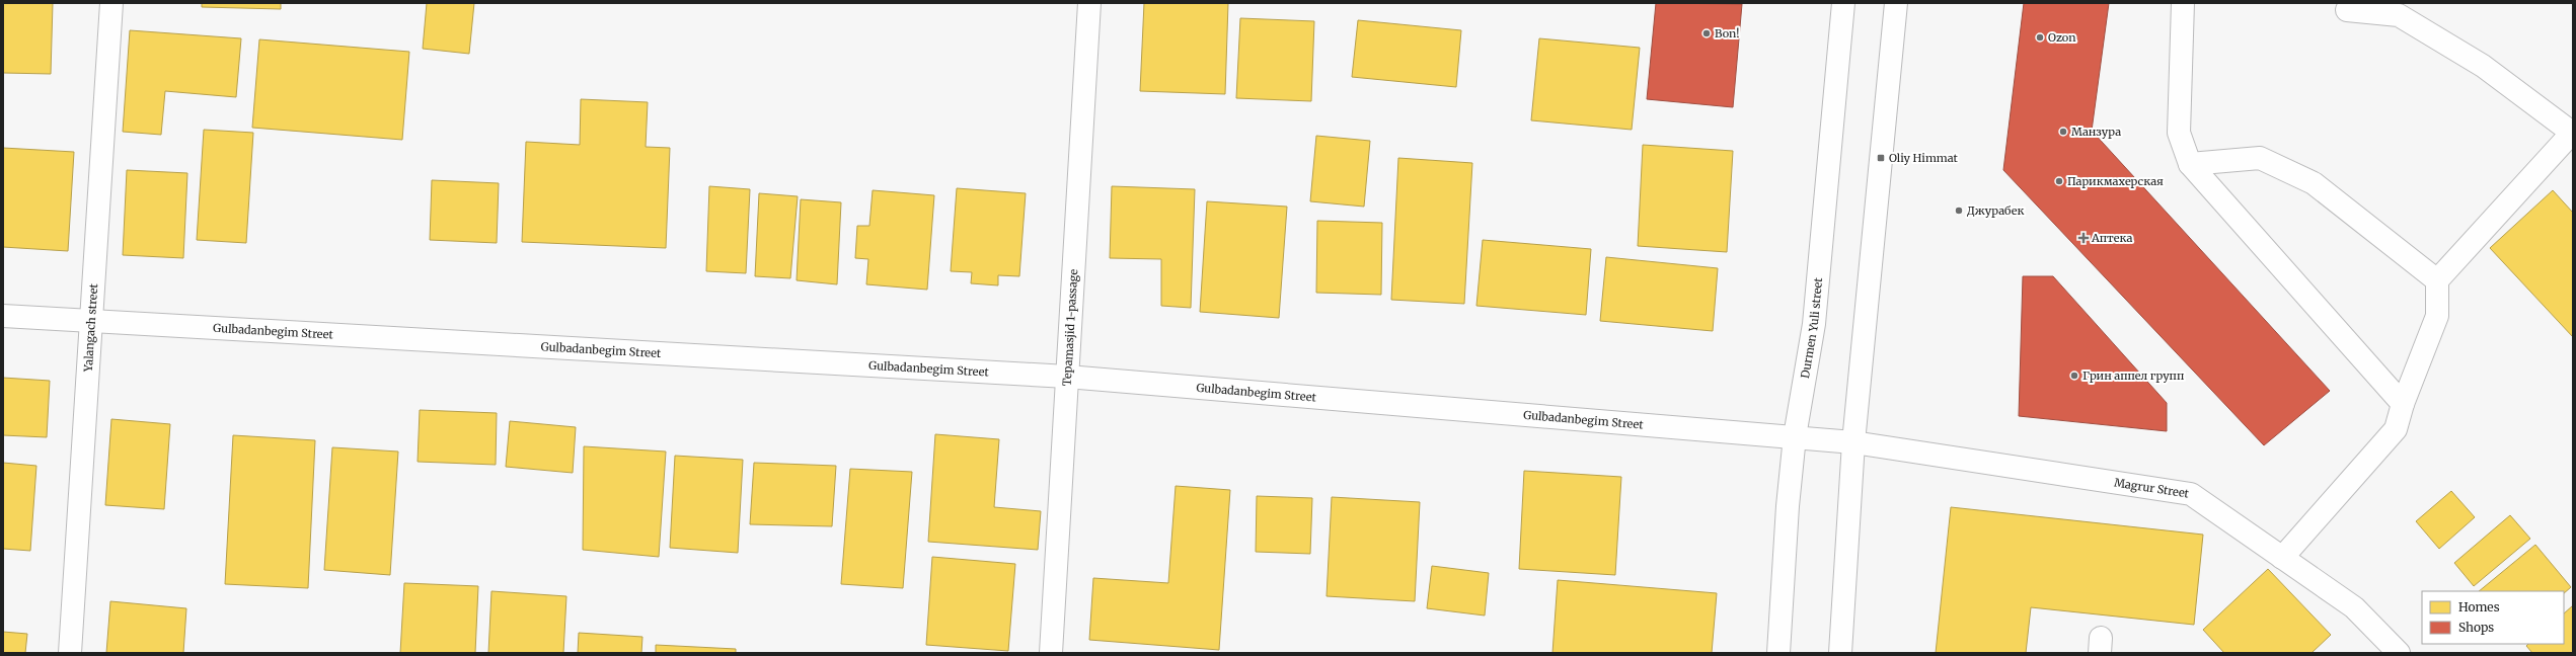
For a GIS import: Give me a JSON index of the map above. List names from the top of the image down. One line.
{"streets":{"street":["Yalangach street","Tepamasjid 1-passage","Durmen Yuli street","Gulbadanbegim Street","Magrur Street"]},"crossings":[["Yalangach street","Gulbadanbegim Street"],["Tepamasjid 1-passage","Gulbadanbegim Street"],["Durmen Yuli street","Gulbadanbegim Street"],["Gulbadanbegim Street","Magrur Street"]],"places":{"other":["Bon!","Ozon","Манзура","Парикмахерская","Джурабек","Грин аппел групп"],"transit":["Oliy Himmat"],"health":["Аптека"]},"legend":["Homes","Shops"]}
